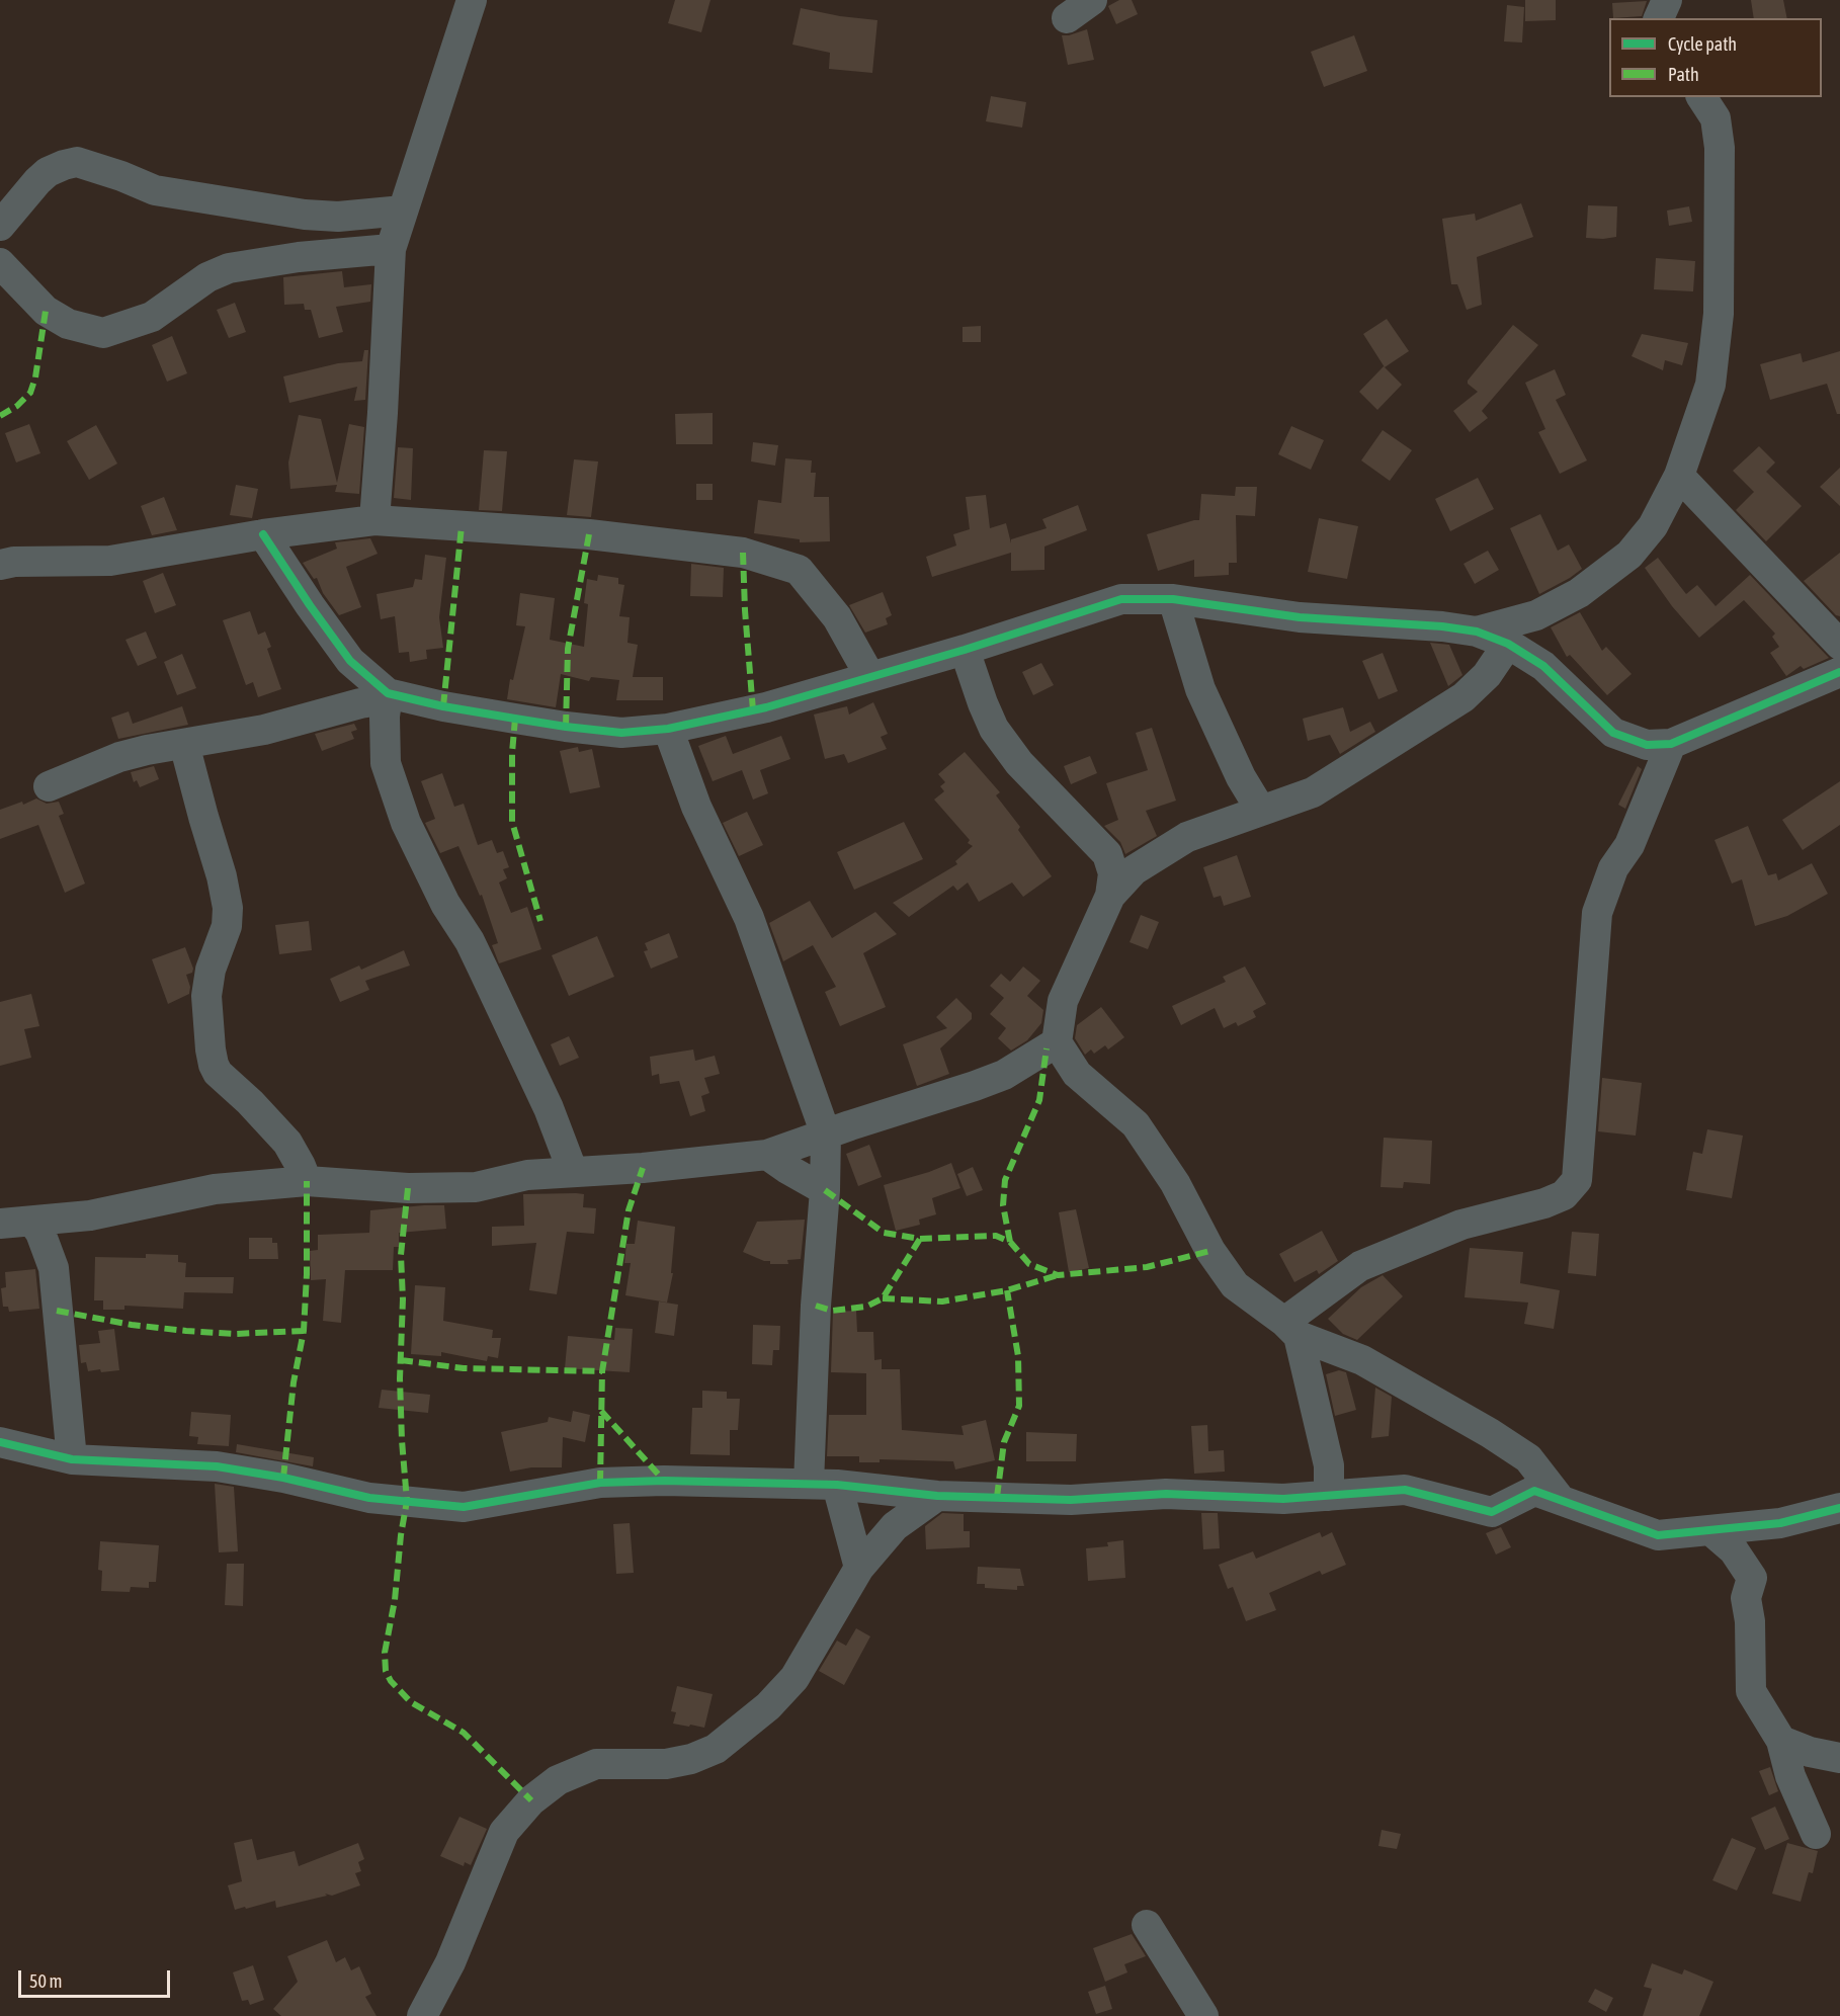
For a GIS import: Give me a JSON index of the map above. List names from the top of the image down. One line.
{"legend":["Cycle path","Path"],"scale_bar":"50 m"}
